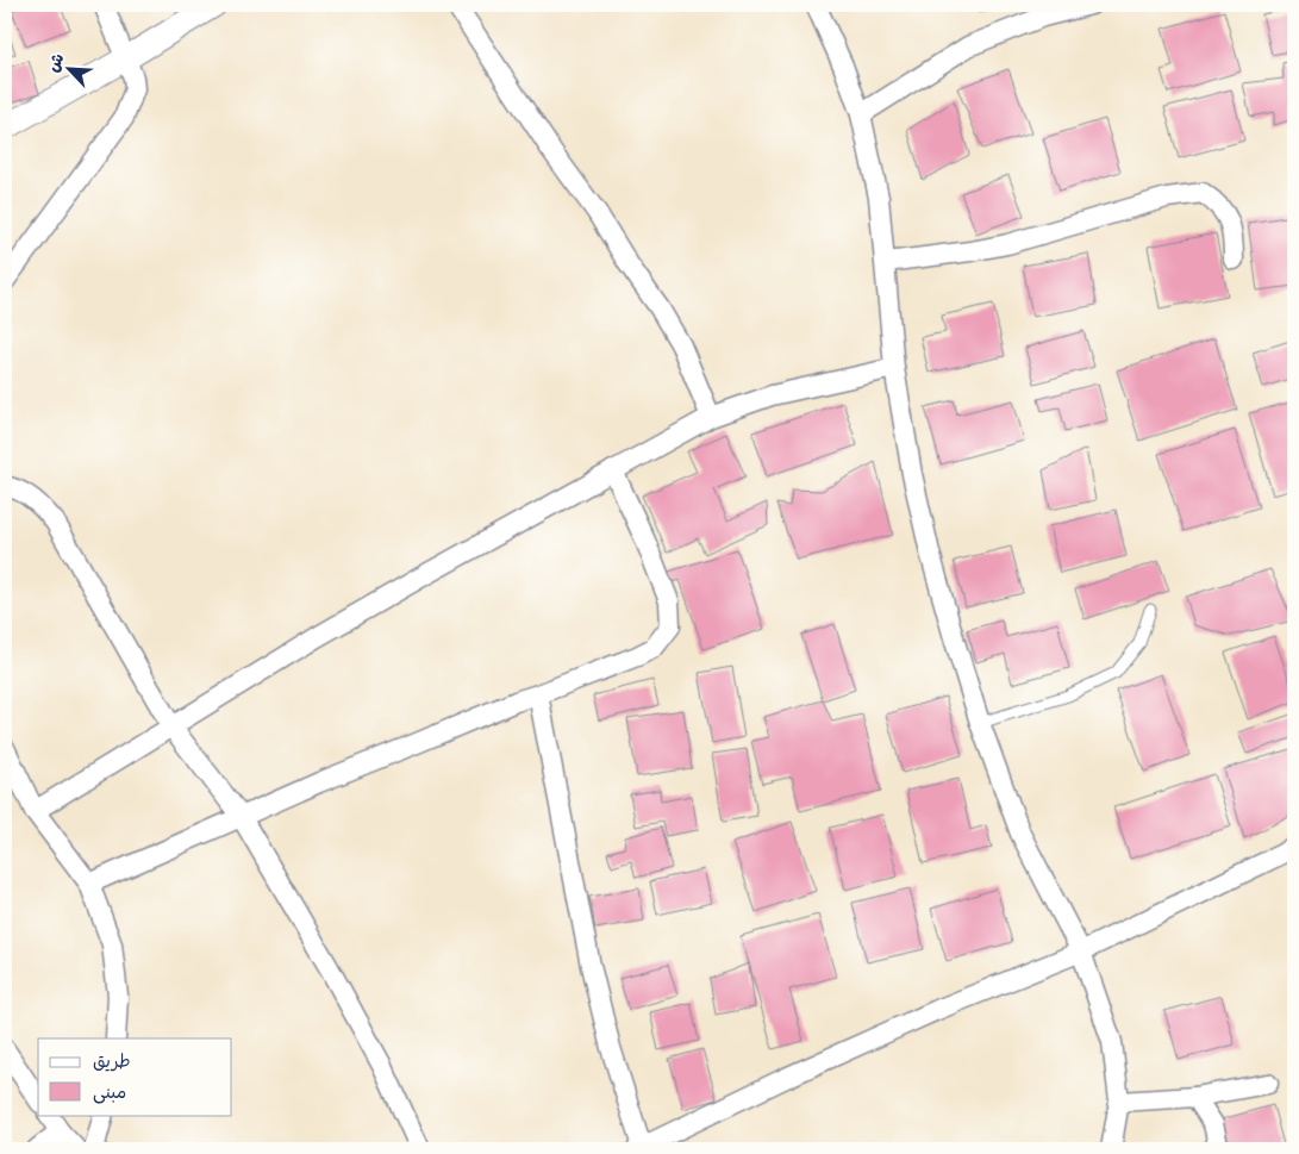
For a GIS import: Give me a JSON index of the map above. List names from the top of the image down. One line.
{"legend":["طريق","مبنى"],"north":"top left"}
